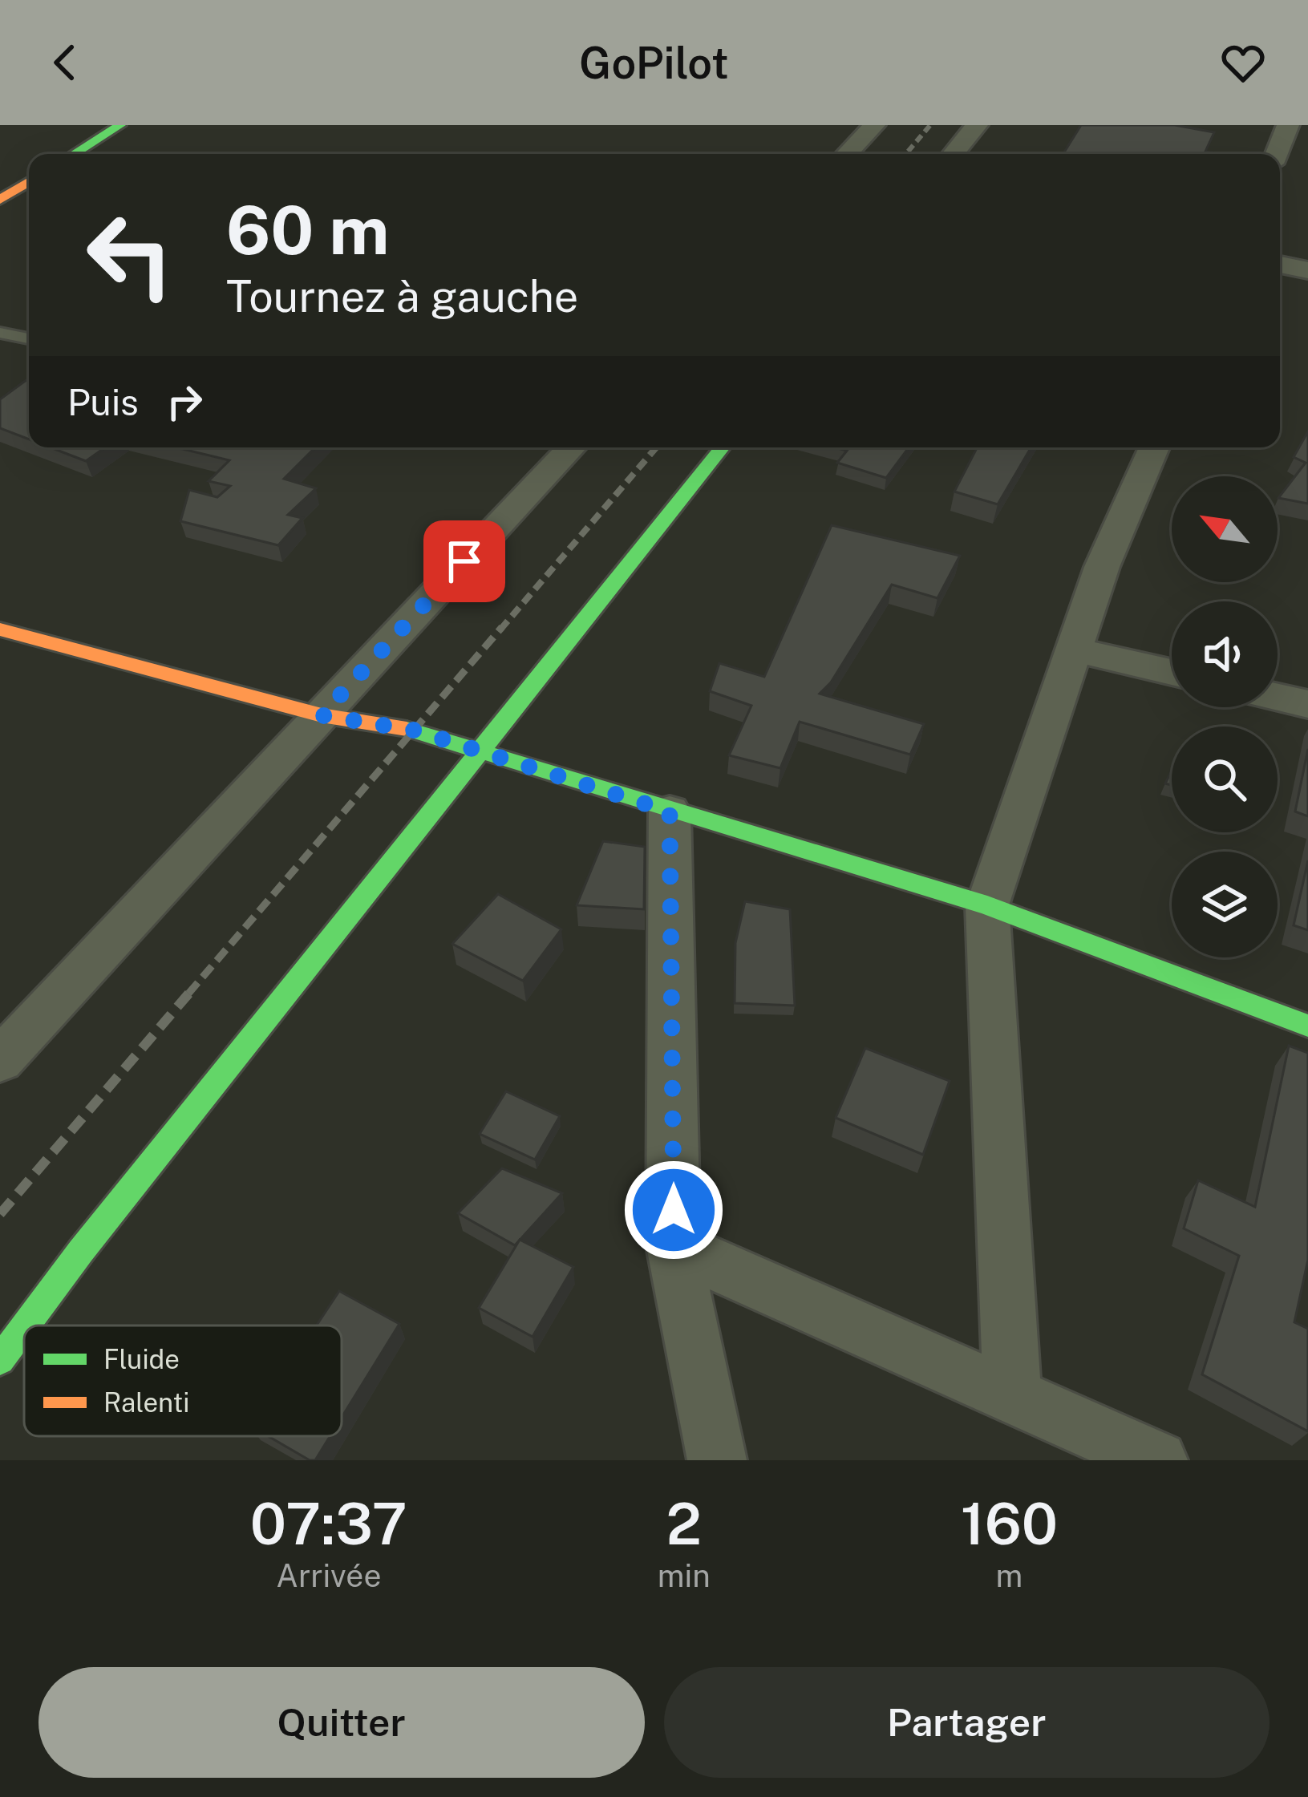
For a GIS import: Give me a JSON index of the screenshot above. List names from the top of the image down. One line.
{"legend":["Fluide","Ralenti"],"north":"top left","page":{"header":"GoPilot","turn":["60 m","Tournez à gauche"],"then":"Puis","eta":["07:37","Arrivée","2","min","160","m"],"buttons":["Quitter","Partager"]}}
